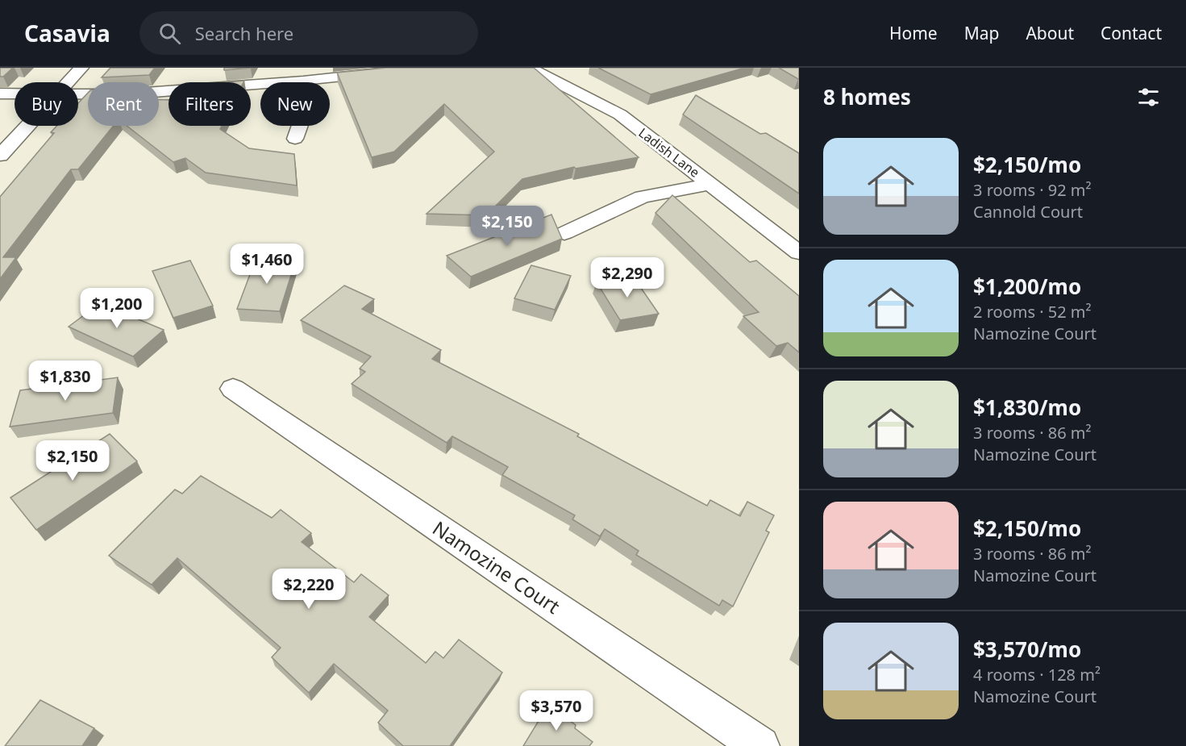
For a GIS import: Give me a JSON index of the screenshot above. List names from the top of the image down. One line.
{"streets":{"street":["Ladish Lane","Namozine Court"]},"page":{"header":"Casavia","search":"Search here","nav":["Home","Map","About","Contact"],"heading":"8 homes","chip":["Buy","Rent","Filters","New"],"list":[{"name":"$2,150/mo","note":"3 rooms · 92 m² · Cannold Court"},{"name":"$1,200/mo","note":"2 rooms · 52 m² · Namozine Court"},{"name":"$1,830/mo","note":"3 rooms · 86 m² · Namozine Court"},{"name":"$2,150/mo","note":"3 rooms · 86 m² · Namozine Court"},{"name":"$3,570/mo","note":"4 rooms · 128 m² · Namozine Court"}],"price":["$2,150","$1,460","$2,290","$1,200","$1,830","$2,150","$2,220","$3,570"]}}
